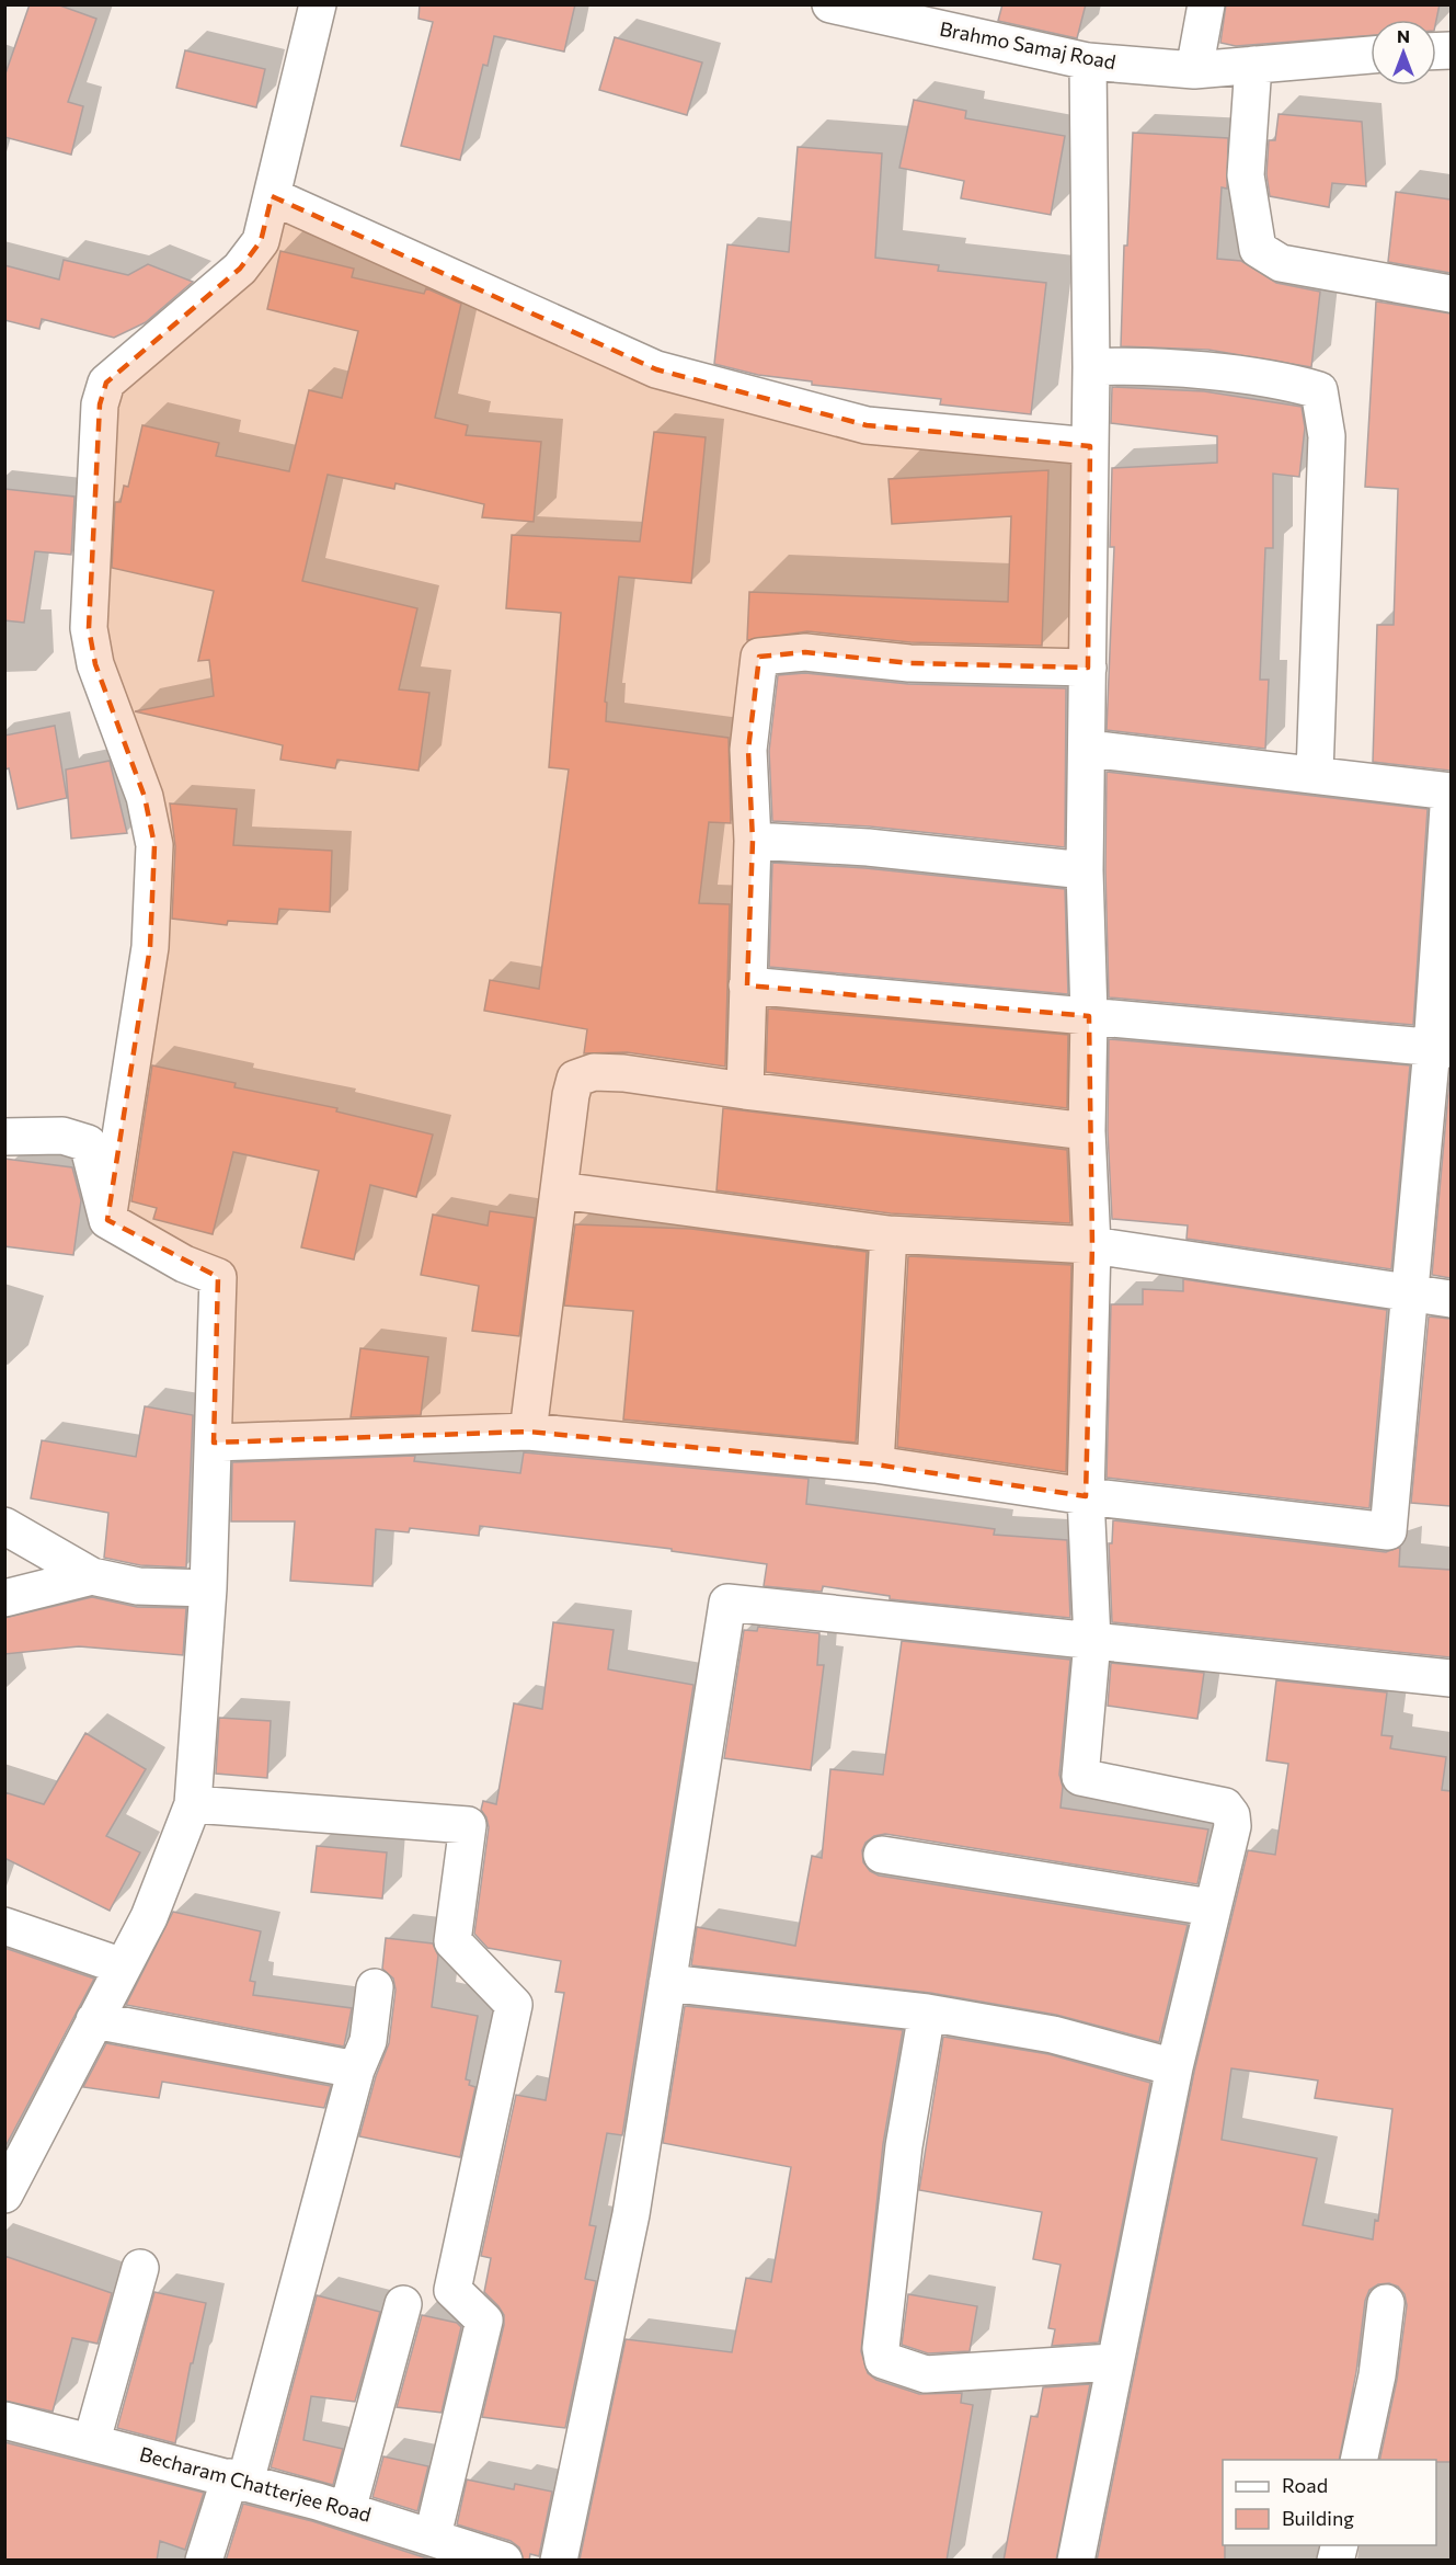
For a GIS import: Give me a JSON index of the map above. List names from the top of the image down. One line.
{"streets":{"street":["Brahmo Samaj Road","Becharam Chatterjee Road"]},"legend":["Road","Building"],"north":"top"}
